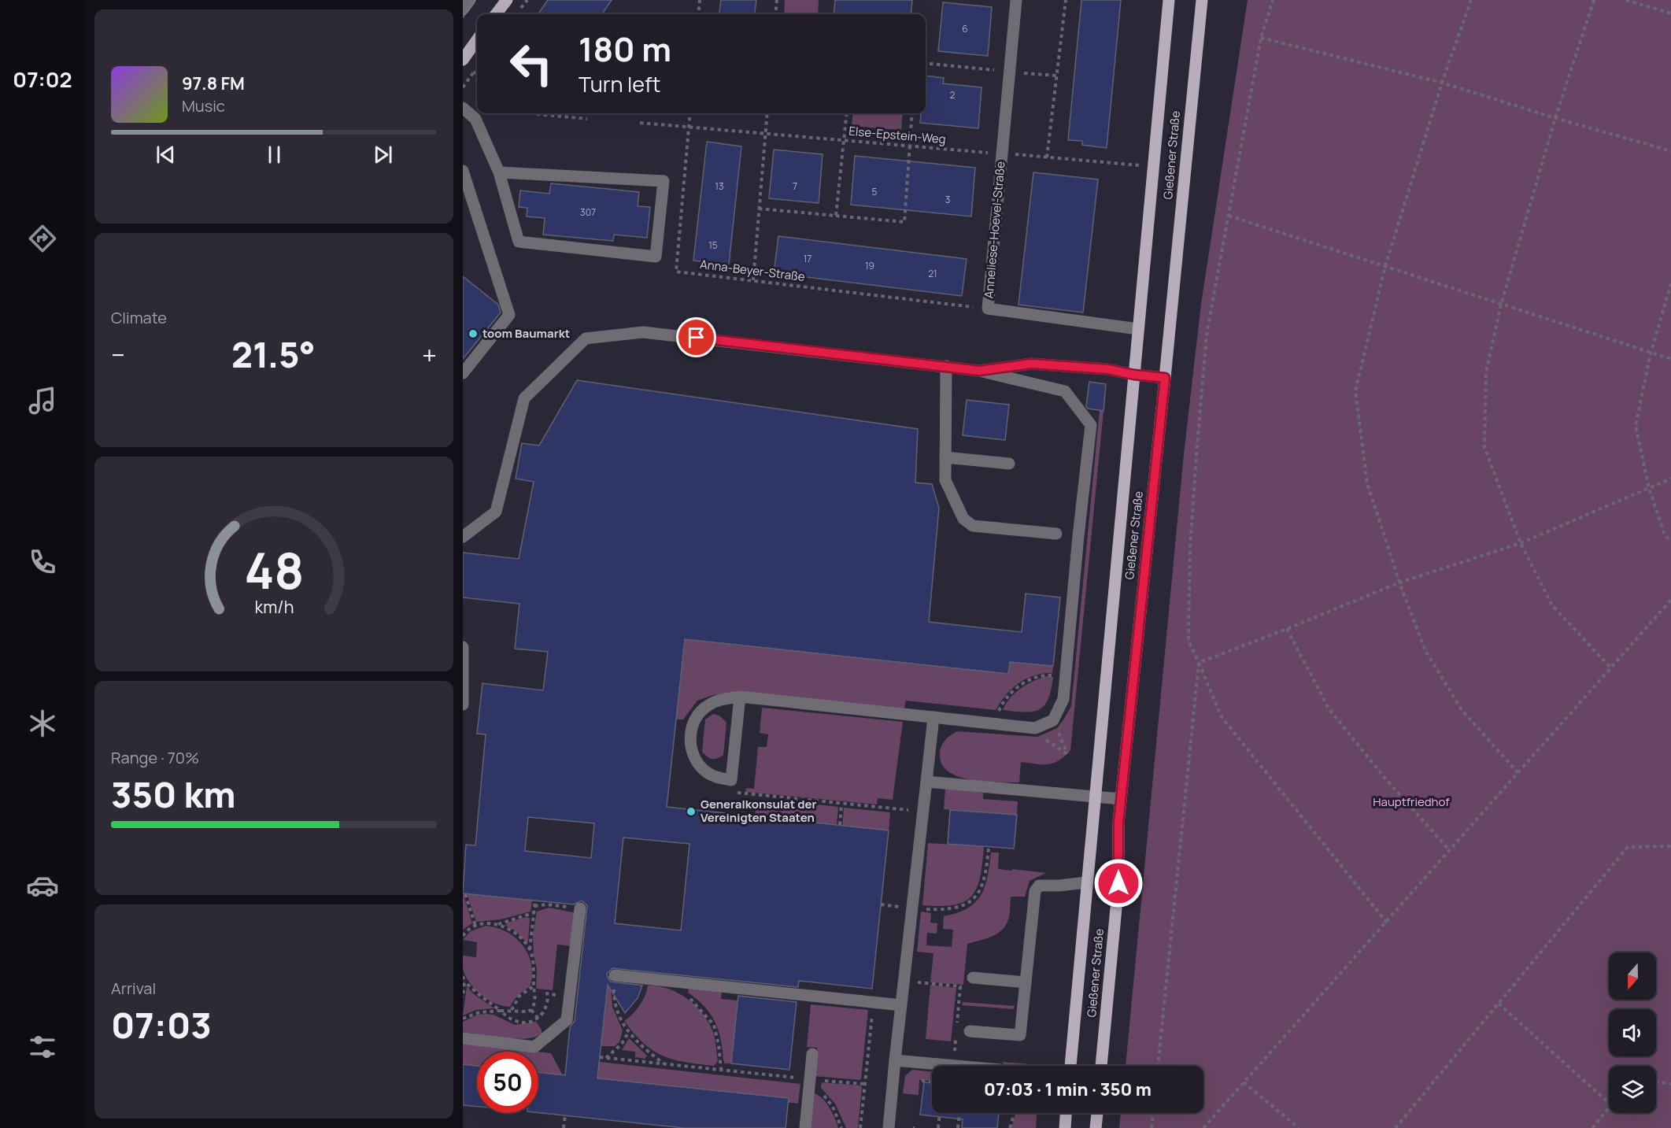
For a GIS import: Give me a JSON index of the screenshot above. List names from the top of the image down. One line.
{"streets":{"main road":["Gießener Straße"],"street":["Anneliese-Hoevel-Straße"],"path":["Else-Epstein-Weg","Anna-Beyer-Straße"]},"crossings":[["Else-Epstein-Weg","Gießener Straße"],["Else-Epstein-Weg","Anneliese-Hoevel-Straße"],["Else-Epstein-Weg","Anna-Beyer-Straße"],["Gießener Straße","Anneliese-Hoevel-Straße"],["Anneliese-Hoevel-Straße","Anna-Beyer-Straße"]],"parks":["Hauptfriedhof"],"places":["toom Baumarkt","Generalkonsulat der Vereinigten Staaten"],"house_numbers":["6","2","13","7","5","3","307","15","17","19","21"],"north":"bottom","page":{"tabs":"07:02","turn":["180 m","Turn left"],"song":["97.8 FM","Music"],"tile":["Climate",["Range · 70%","350 km"],["Arrival","07:03"]],"heat":["−","21.5°","+"],"limit":"50","trip":"07:03 · 1 min · 350 m","gauge":["48","km/h"]}}
